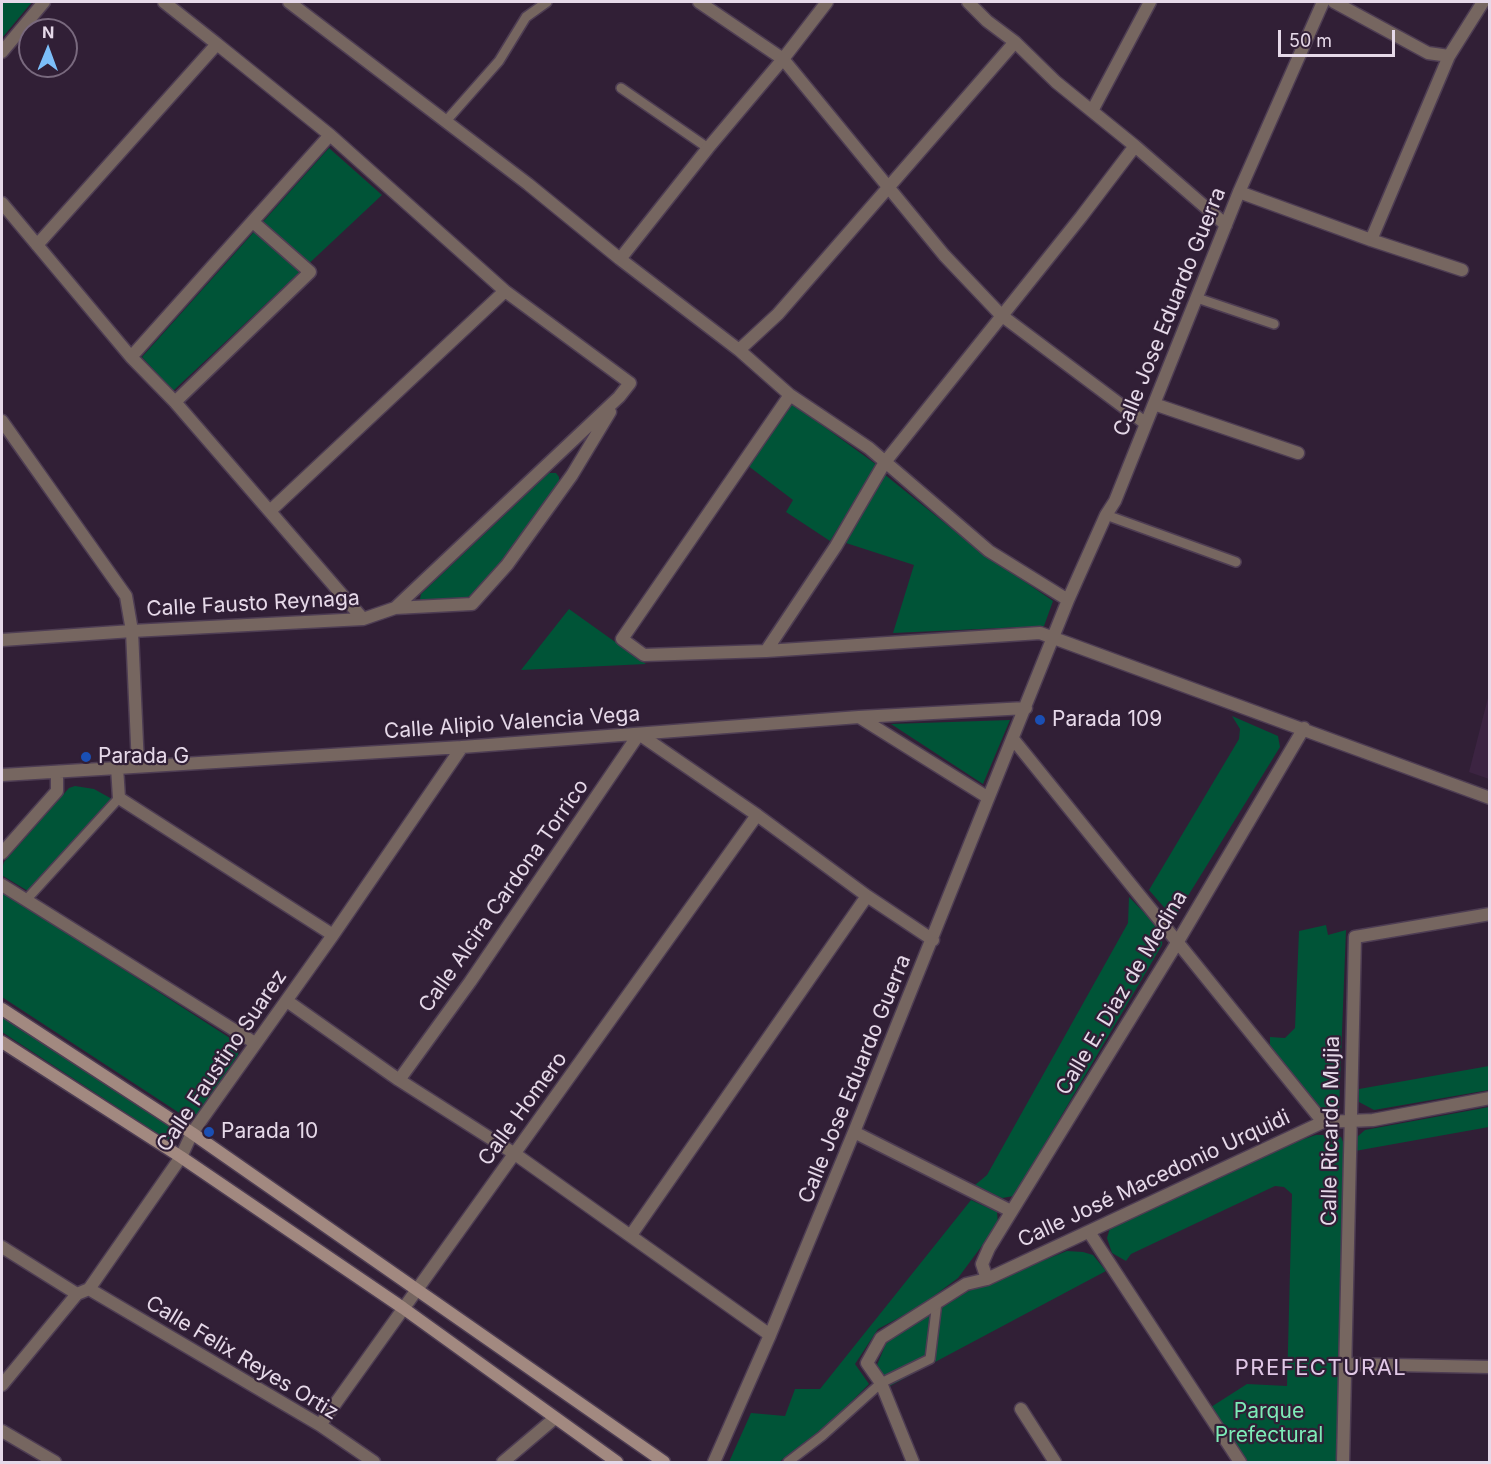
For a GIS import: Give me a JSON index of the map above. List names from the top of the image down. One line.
{"streets":{"street":["Calle Jose Eduardo Guerra","Calle Fausto Reynaga","Calle Alipio Valencia Vega","Calle Alcira Cardona Torrico","Calle E. Diaz de Medina","Calle Faustino Suarez","Calle Homero","Calle Ricardo Mujia","Calle José Macedonio Urquidi","Calle Felix Reyes Ortiz"]},"crossings":[["Calle Jose Eduardo Guerra","Calle Alipio Valencia Vega"],["Calle Alipio Valencia Vega","Calle Alcira Cardona Torrico"],["Calle Alipio Valencia Vega","Calle Faustino Suarez"],["Calle E. Diaz de Medina","Calle José Macedonio Urquidi"],["Calle Faustino Suarez","Calle Felix Reyes Ortiz"],["Calle Homero","Calle Felix Reyes Ortiz"],["Calle Ricardo Mujia","Calle José Macedonio Urquidi"]],"districts":["PREFECTURAL"],"parks":["Parque Prefectural"],"places":["Parada 109","Parada G","Parada 10"],"scale_bar":"50 m","north":"top"}
